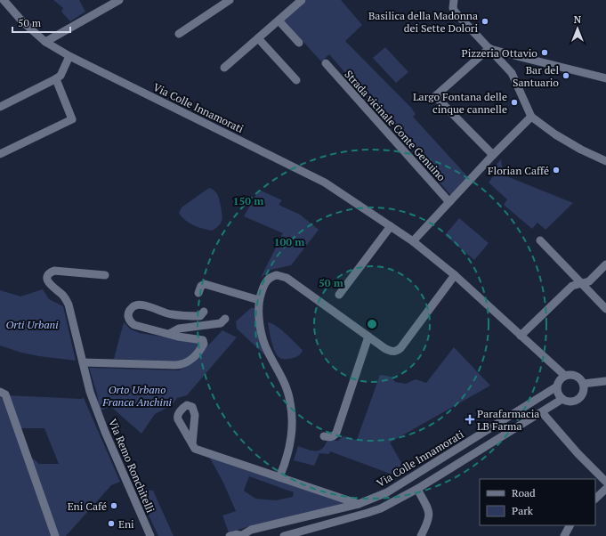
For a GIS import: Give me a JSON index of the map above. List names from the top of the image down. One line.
{"streets":{"street":["Via Colle Innamorati","Strada vicinale Conte Genuino","Via Remo Ronchitelli"]},"parks":["Orti Urbani","Orto Urbano Franca Anchini"],"places":{"other":["Basilica della Madonna dei Sette Dolori","Pizzeria Ottavio","Bar del Santuario","Largo Fontana delle cinque cannelle","Florian Caffé","Eni Café","Eni"],"health":["Parafarmacia LB Farma"]},"legend":["Road","Park"],"scale_bar":"50 m","north":"top","rings":["150 m","100 m","50 m"]}
